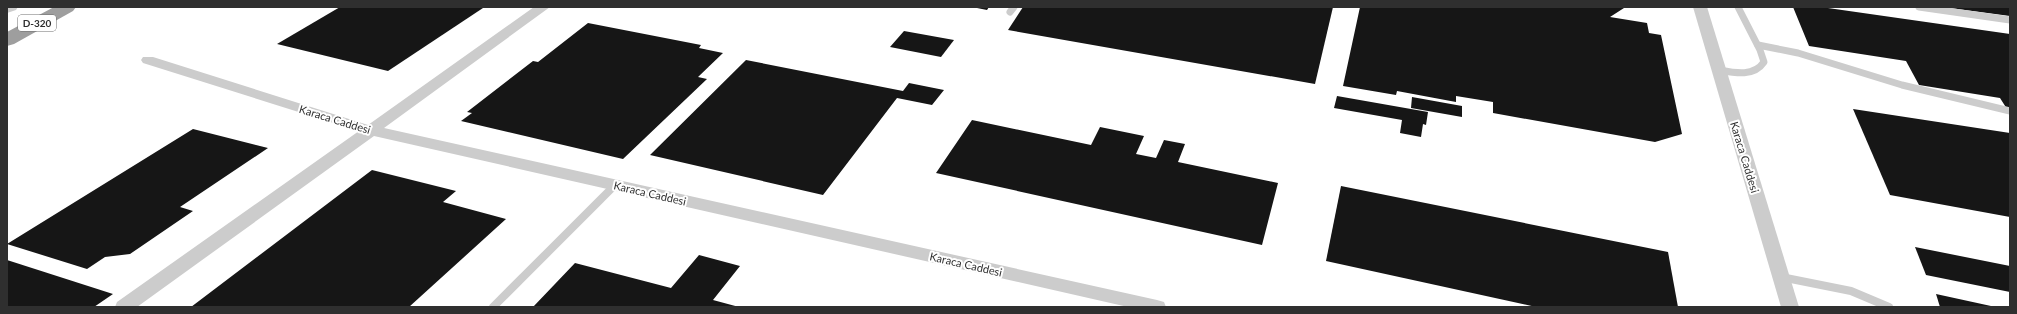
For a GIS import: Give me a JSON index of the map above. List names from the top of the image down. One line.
{"streets":{"highway":["D-320"],"street":["Karaca Caddesi"]}}
